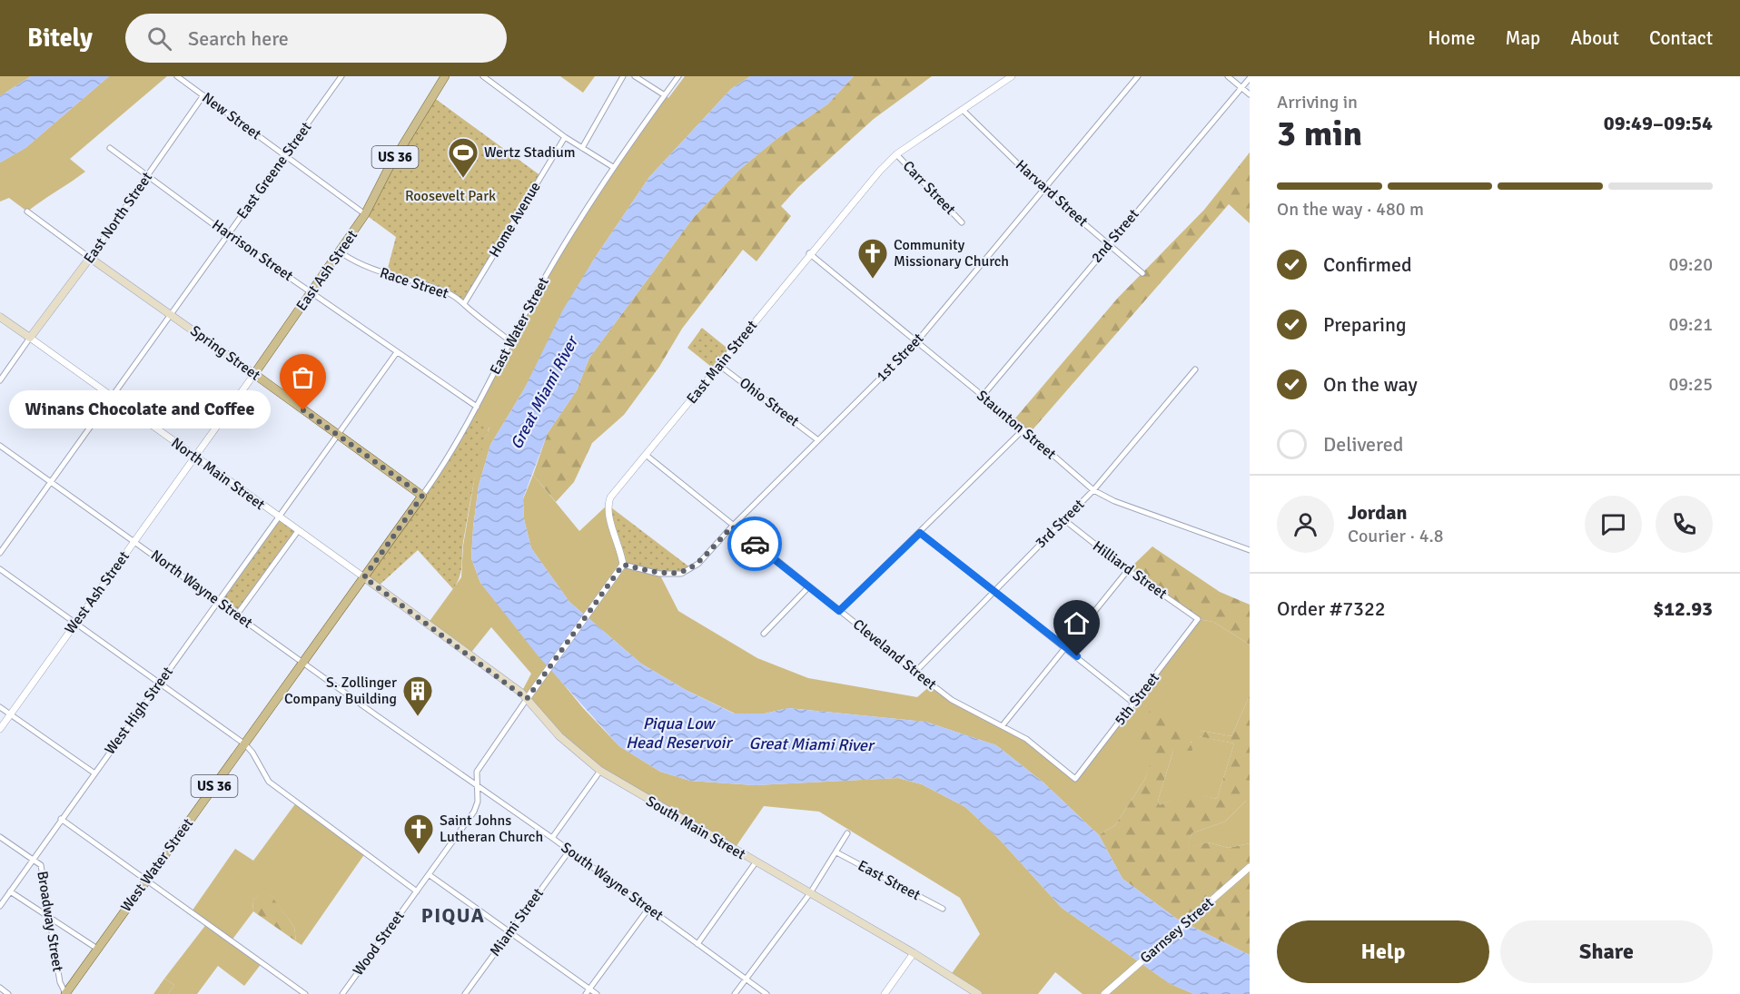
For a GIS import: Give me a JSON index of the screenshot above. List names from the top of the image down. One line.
{"streets":{"main road":["US 36","East North Street","East Ash Street","East Water Street","Spring Street","North Main Street","South Main Street","West Water Street"],"street":["New Street","East Greene Street","Carr Street","Harvard Street","Home Avenue","2nd Street","Harrison Street","Race Street","1st Street","East Main Street","Ohio Street","Staunton Street","3rd Street","Hilliard Street","North Wayne Street","West Ash Street","Cleveland Street","5th Street","West High Street","East Street","South Wayne Street","Broadway Street","Miami Street","Garnsey Street","Wood Street"]},"crossings":[["New Street","East Greene Street"],["New Street","East North Street"],["New Street","East Ash Street"],["East Greene Street","Harrison Street"],["East Greene Street","Spring Street"],["East Greene Street","North Main Street"],["East Greene Street","North Wayne Street"],["Carr Street","East Main Street"],["Harvard Street","2nd Street"],["Harvard Street","1st Street"],["Harvard Street","East Main Street"],["East North Street","Harrison Street"],["East North Street","Spring Street"],["East North Street","North Main Street"],["Home Avenue","Race Street"],["2nd Street","Staunton Street"],["Harrison Street","East Ash Street"],["Harrison Street","East Water Street"],["Harrison Street","West High Street"],["East Ash Street","Race Street"],["East Ash Street","Spring Street"],["East Ash Street","North Main Street"],["East Ash Street","West Ash Street"],["Race Street","East Water Street"],["East Water Street","Spring Street"],["East Water Street","North Main Street"],["East Water Street","West Water Street"],["Spring Street","West High Street"],["1st Street","East Main Street"],["1st Street","Ohio Street"],["1st Street","Staunton Street"],["1st Street","Cleveland Street"],["East Main Street","Ohio Street"],["East Main Street","Staunton Street"],["East Main Street","Cleveland Street"],["Staunton Street","3rd Street"],["North Main Street","West Ash Street"],["North Main Street","West High Street"],["North Main Street","South Main Street"],["North Main Street","West Water Street"],["3rd Street","Hilliard Street"],["3rd Street","Cleveland Street"],["Hilliard Street","5th Street"],["North Wayne Street","West Ash Street"],["North Wayne Street","West High Street"],["North Wayne Street","West Water Street"],["North Wayne Street","South Wayne Street"],["Cleveland Street","5th Street"],["West High Street","Broadway Street"],["South Main Street","Wood Street"],["West Water Street","Broadway Street"],["South Wayne Street","Miami Street"],["South Wayne Street","Wood Street"]],"districts":["PIQUA"],"water":["Great Miami River","Piqua Low Head Reservoir"],"parks":["Roosevelt Park"],"places":{"sports":["Wertz Stadium"],"church":["Community Missionary Church","Saint Johns Lutheran Church"],"other":["Winans Chocolate and Coffee"],"building":["S. Zollinger Company Building"]},"page":{"header":"Bitely","search":"Search here","nav":["Home","Map","About","Contact"],"heading":["3 min","Arriving in","09:49–09:54"],"panel":["Jordan","Courier · 4.8","Order #7322","$12.93"],"bar":"On the way · 480 m","list":[["Confirmed","09:20"],["Preparing","09:21"],["On the way","09:25"],"Delivered"],"bubble":"Winans Chocolate and Coffee","buttons":["Help","Share"]}}
